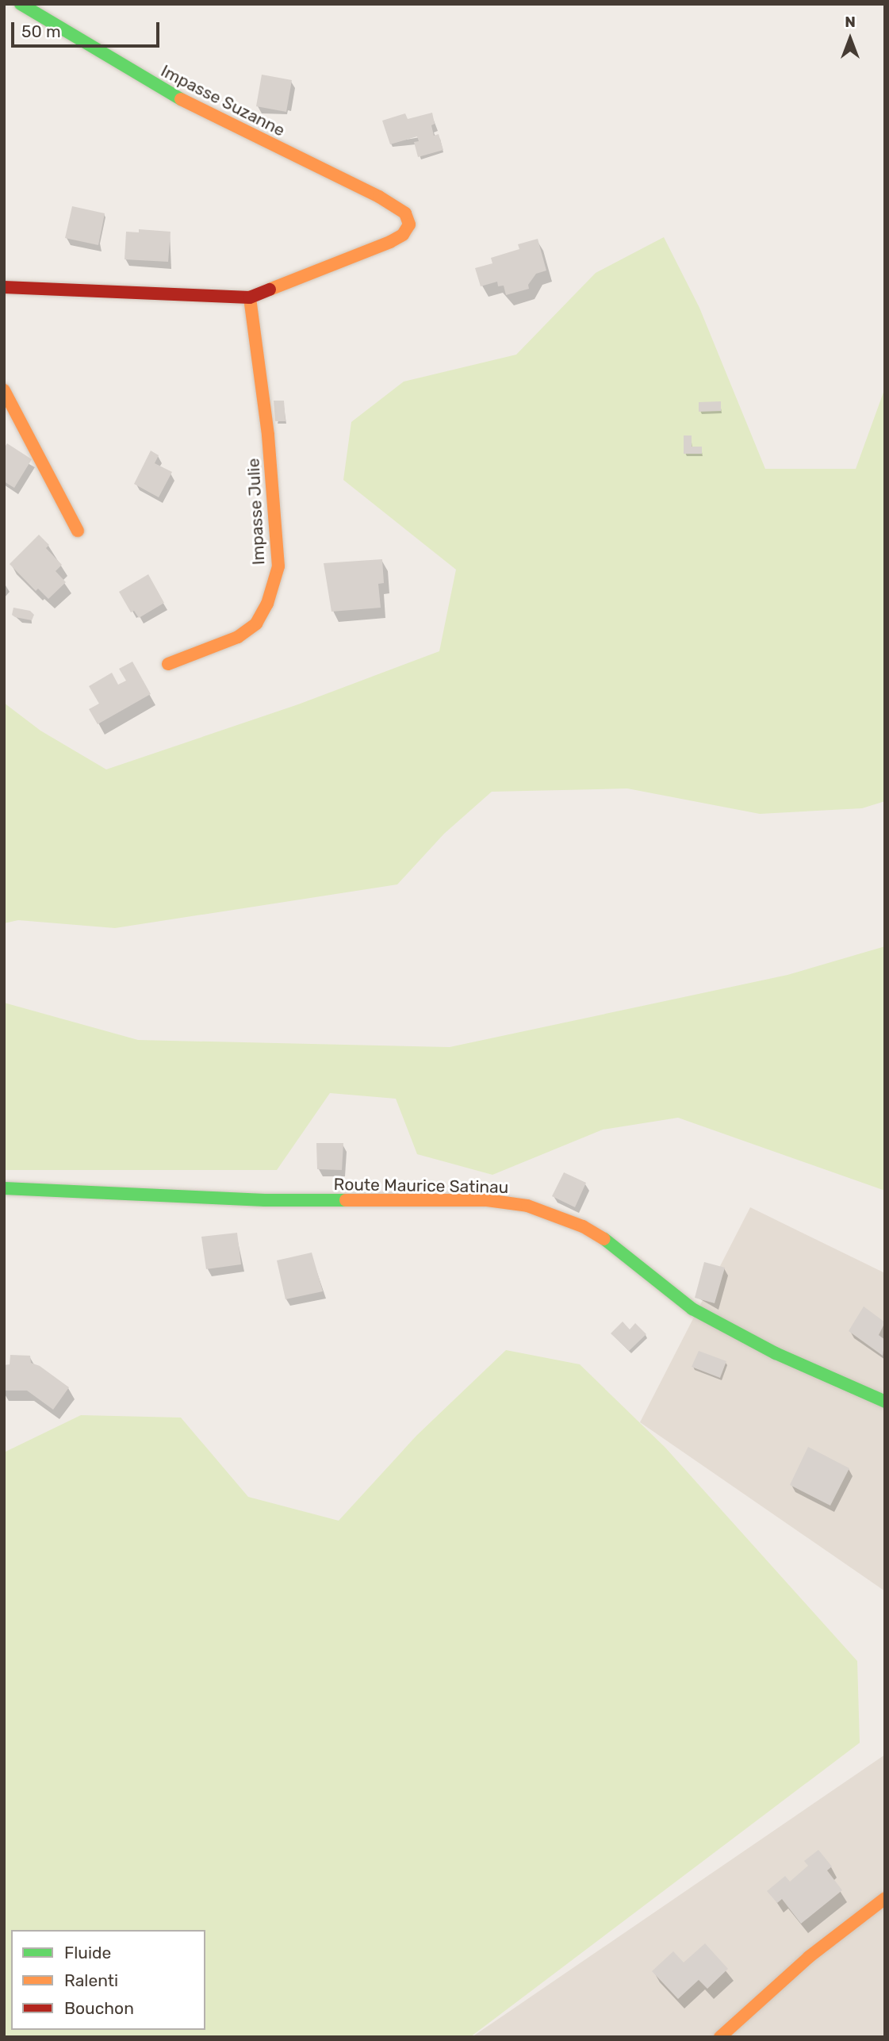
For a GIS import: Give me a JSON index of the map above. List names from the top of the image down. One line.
{"streets":{"street":["Impasse Suzanne","Impasse Julie","Route Maurice Satinau"]},"crossings":[["Impasse Suzanne","Impasse Julie"]],"legend":["Fluide","Ralenti","Bouchon"],"scale_bar":"50 m","north":"top"}
